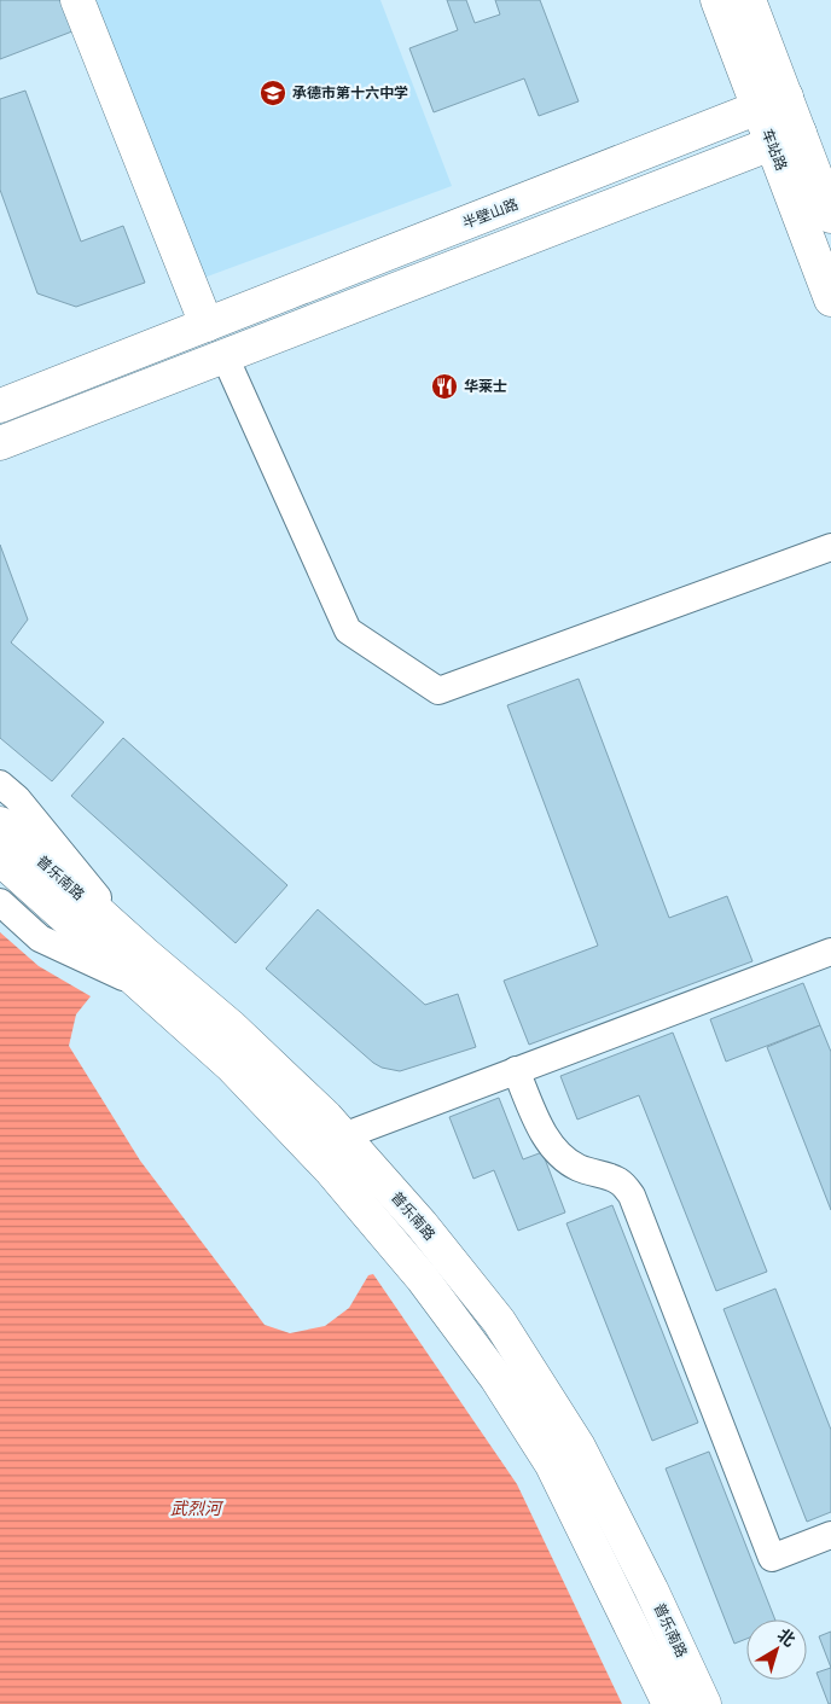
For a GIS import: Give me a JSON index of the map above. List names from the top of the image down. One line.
{"streets":{"main road":["车站路","半壁山路","普乐南路"]},"crossings":[["车站路","半壁山路"]],"water":["武烈河"],"places":{"school or university":["承德市第十六中学"],"restaurant":["华莱士"]},"north":"top right"}
